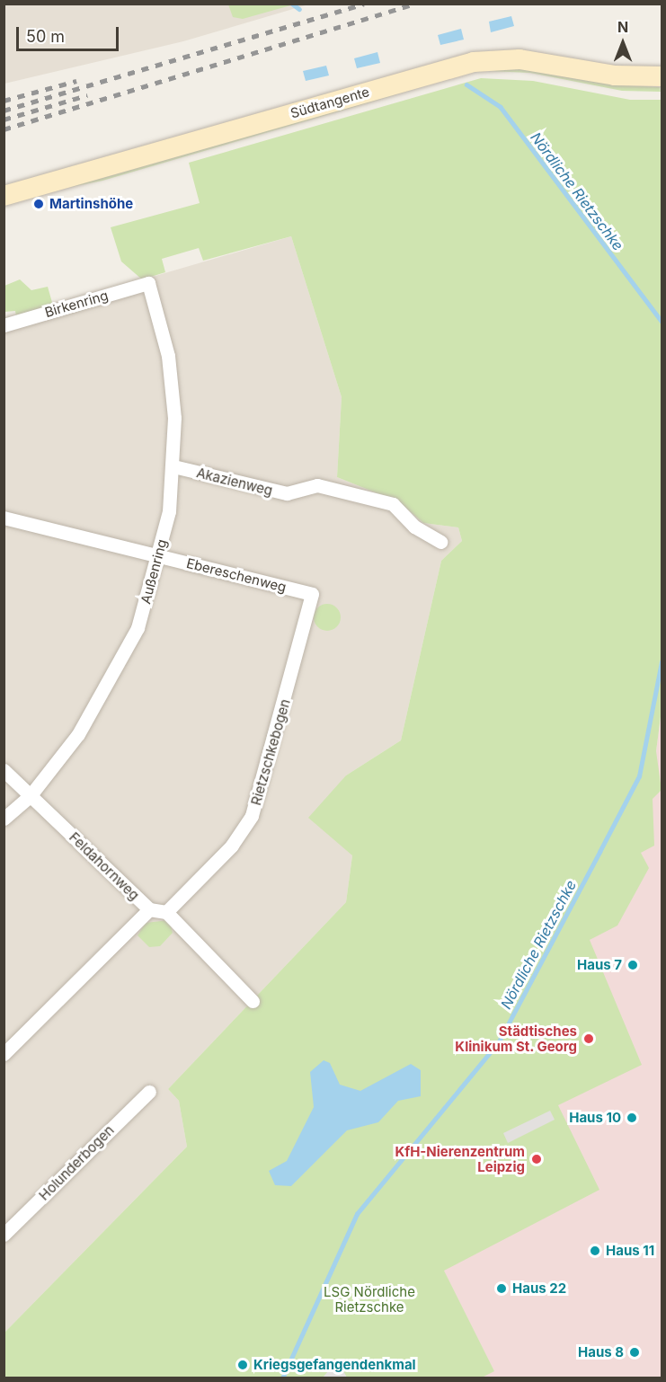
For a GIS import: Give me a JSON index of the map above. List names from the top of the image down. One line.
{"streets":{"street":["Südtangente","Birkenring","Akazienweg","Außenring","Ebereschenweg","Rietzschkebogen","Feldahornweg","Holunderbogen"]},"crossings":[["Birkenring","Außenring"],["Akazienweg","Außenring"],["Außenring","Ebereschenweg"],["Außenring","Feldahornweg"],["Ebereschenweg","Rietzschkebogen"],["Rietzschkebogen","Feldahornweg"]],"water":["Nördliche Rietzschke"],"parks":["LSG Nördliche Rietzschke"],"places":["Martinshöhe","Haus 7","Städtisches Klinikum St. Georg","Haus 10","KfH-Nierenzentrum Leipzig","Haus 11","Haus 22","Haus 8","Kriegsgefangendenkmal"],"scale_bar":"50 m","north":"top"}
